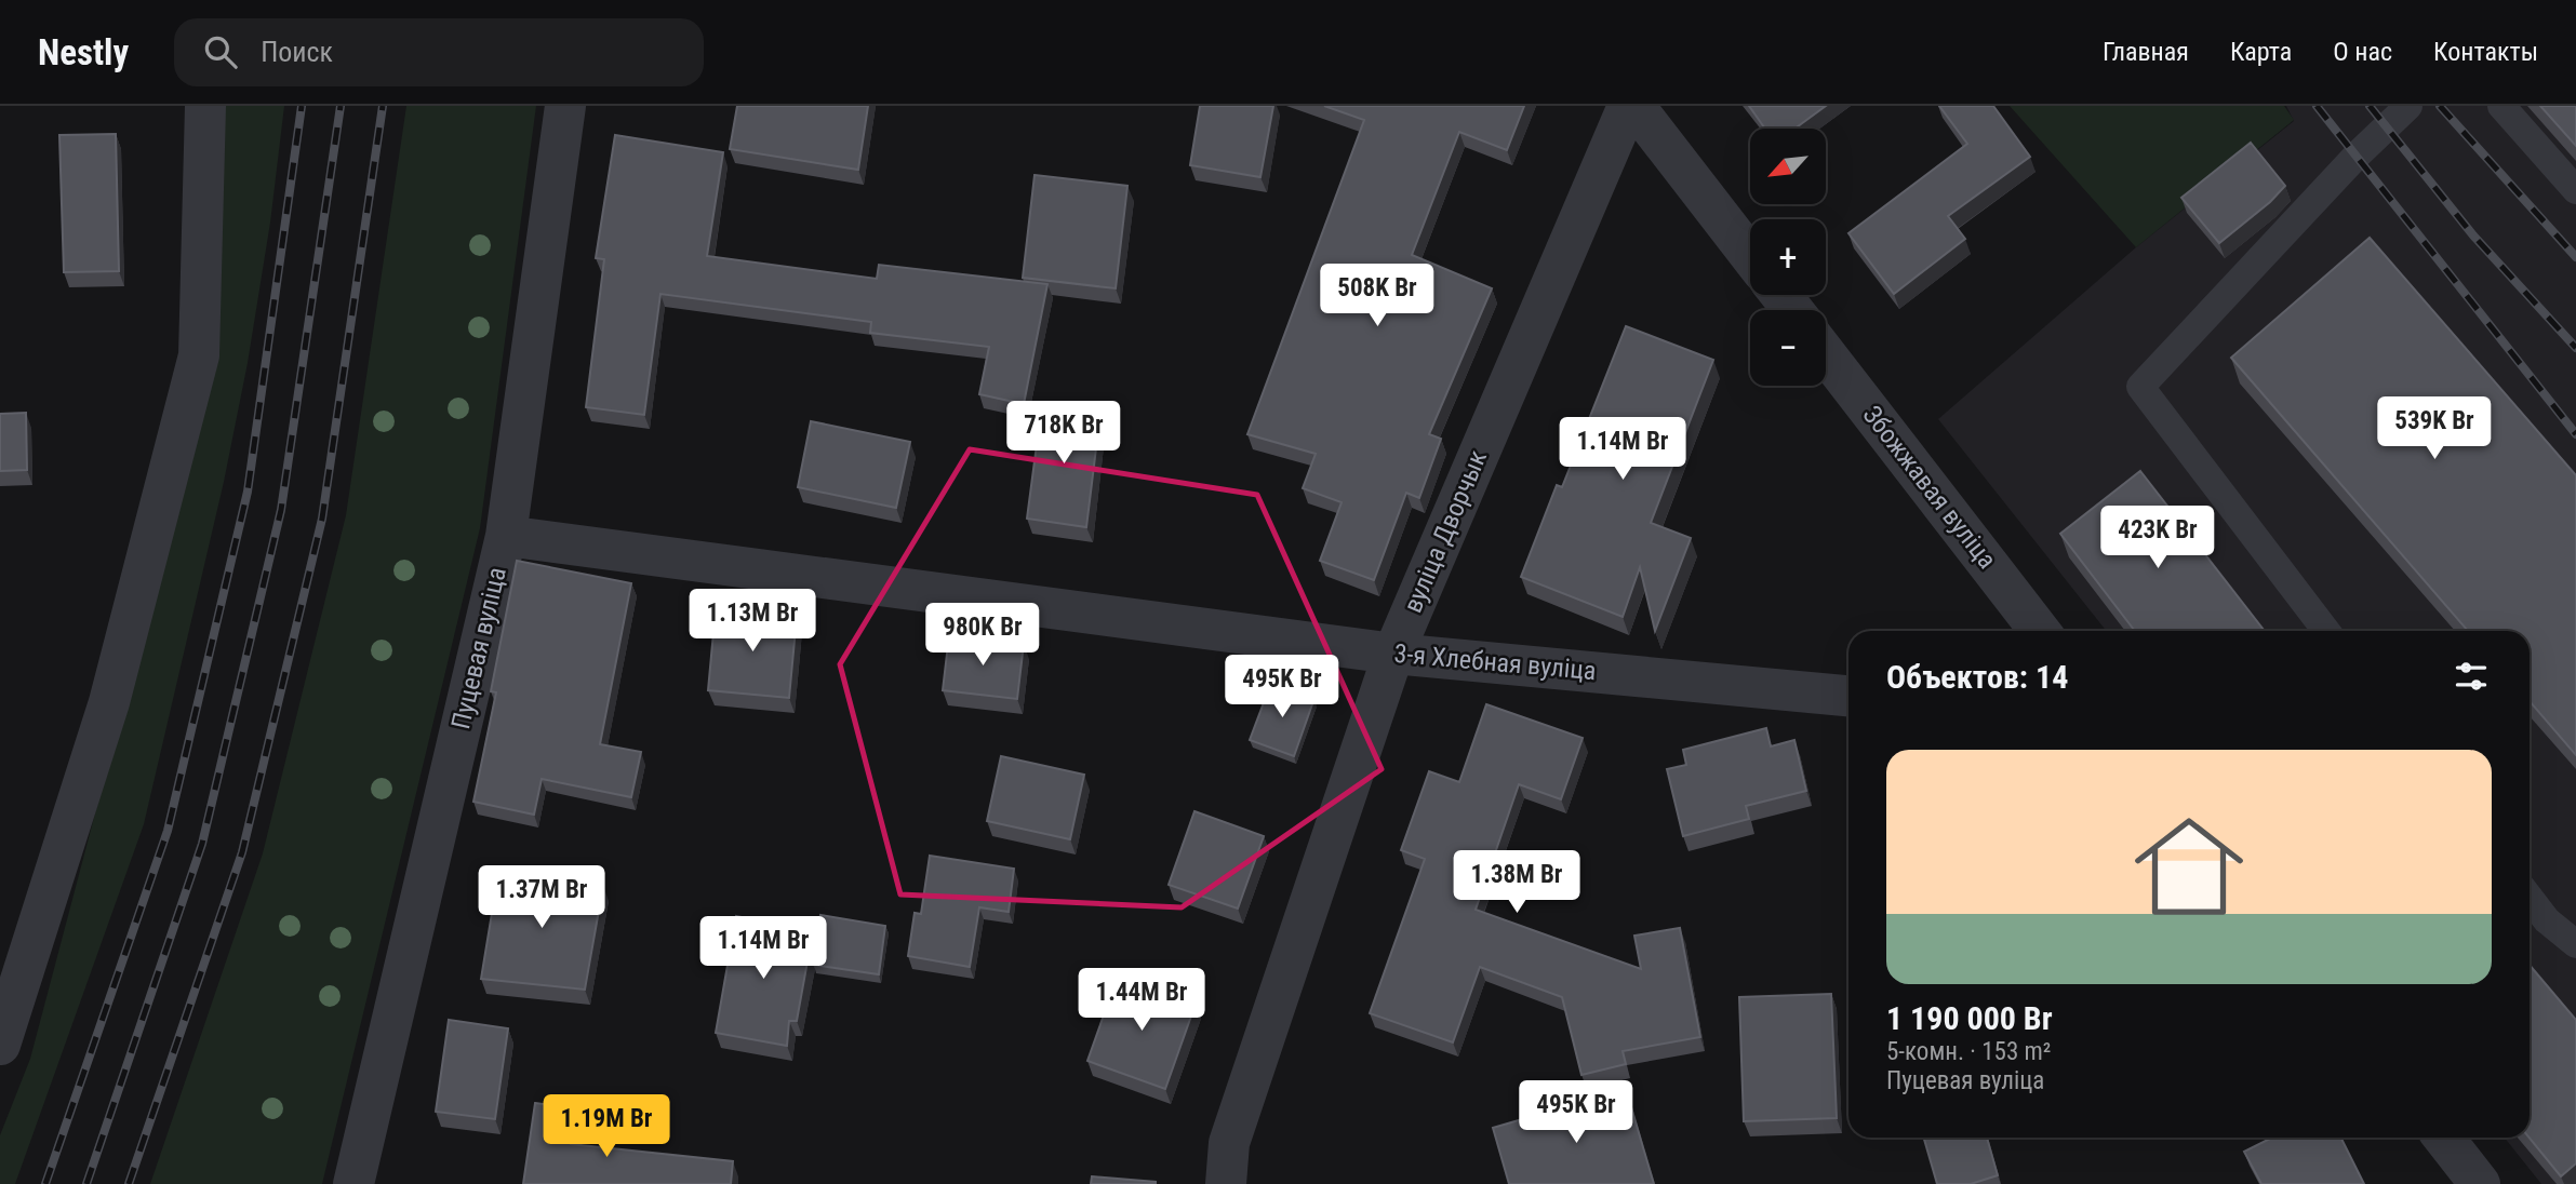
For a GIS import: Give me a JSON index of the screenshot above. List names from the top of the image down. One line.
{"streets":{"street":["Збожжавая вуліца","вуліца Дворчык","Пуцевая вуліца","3-я Хлебная вуліца"]},"crossings":[["вуліца Дворчык","3-я Хлебная вуліца"],["Пуцевая вуліца","3-я Хлебная вуліца"]],"north":"bottom left","page":{"header":"Nestly","search":"Поиск","nav":["Главная","Карта","О нас","Контакты"],"map_buttons":["+","−"],"price":["508K Br","539K Br","718K Br","1.14M Br","423K Br","1.13M Br","980K Br","495K Br","1.38M Br","1.37M Br","1.14M Br","1.44M Br","495K Br","1.19M Br"],"heading":"Объектов: 14","list":[{"name":"1 190 000 Br","note":"5-комн. · 153 m² · Пуцевая вуліца"}]}}
